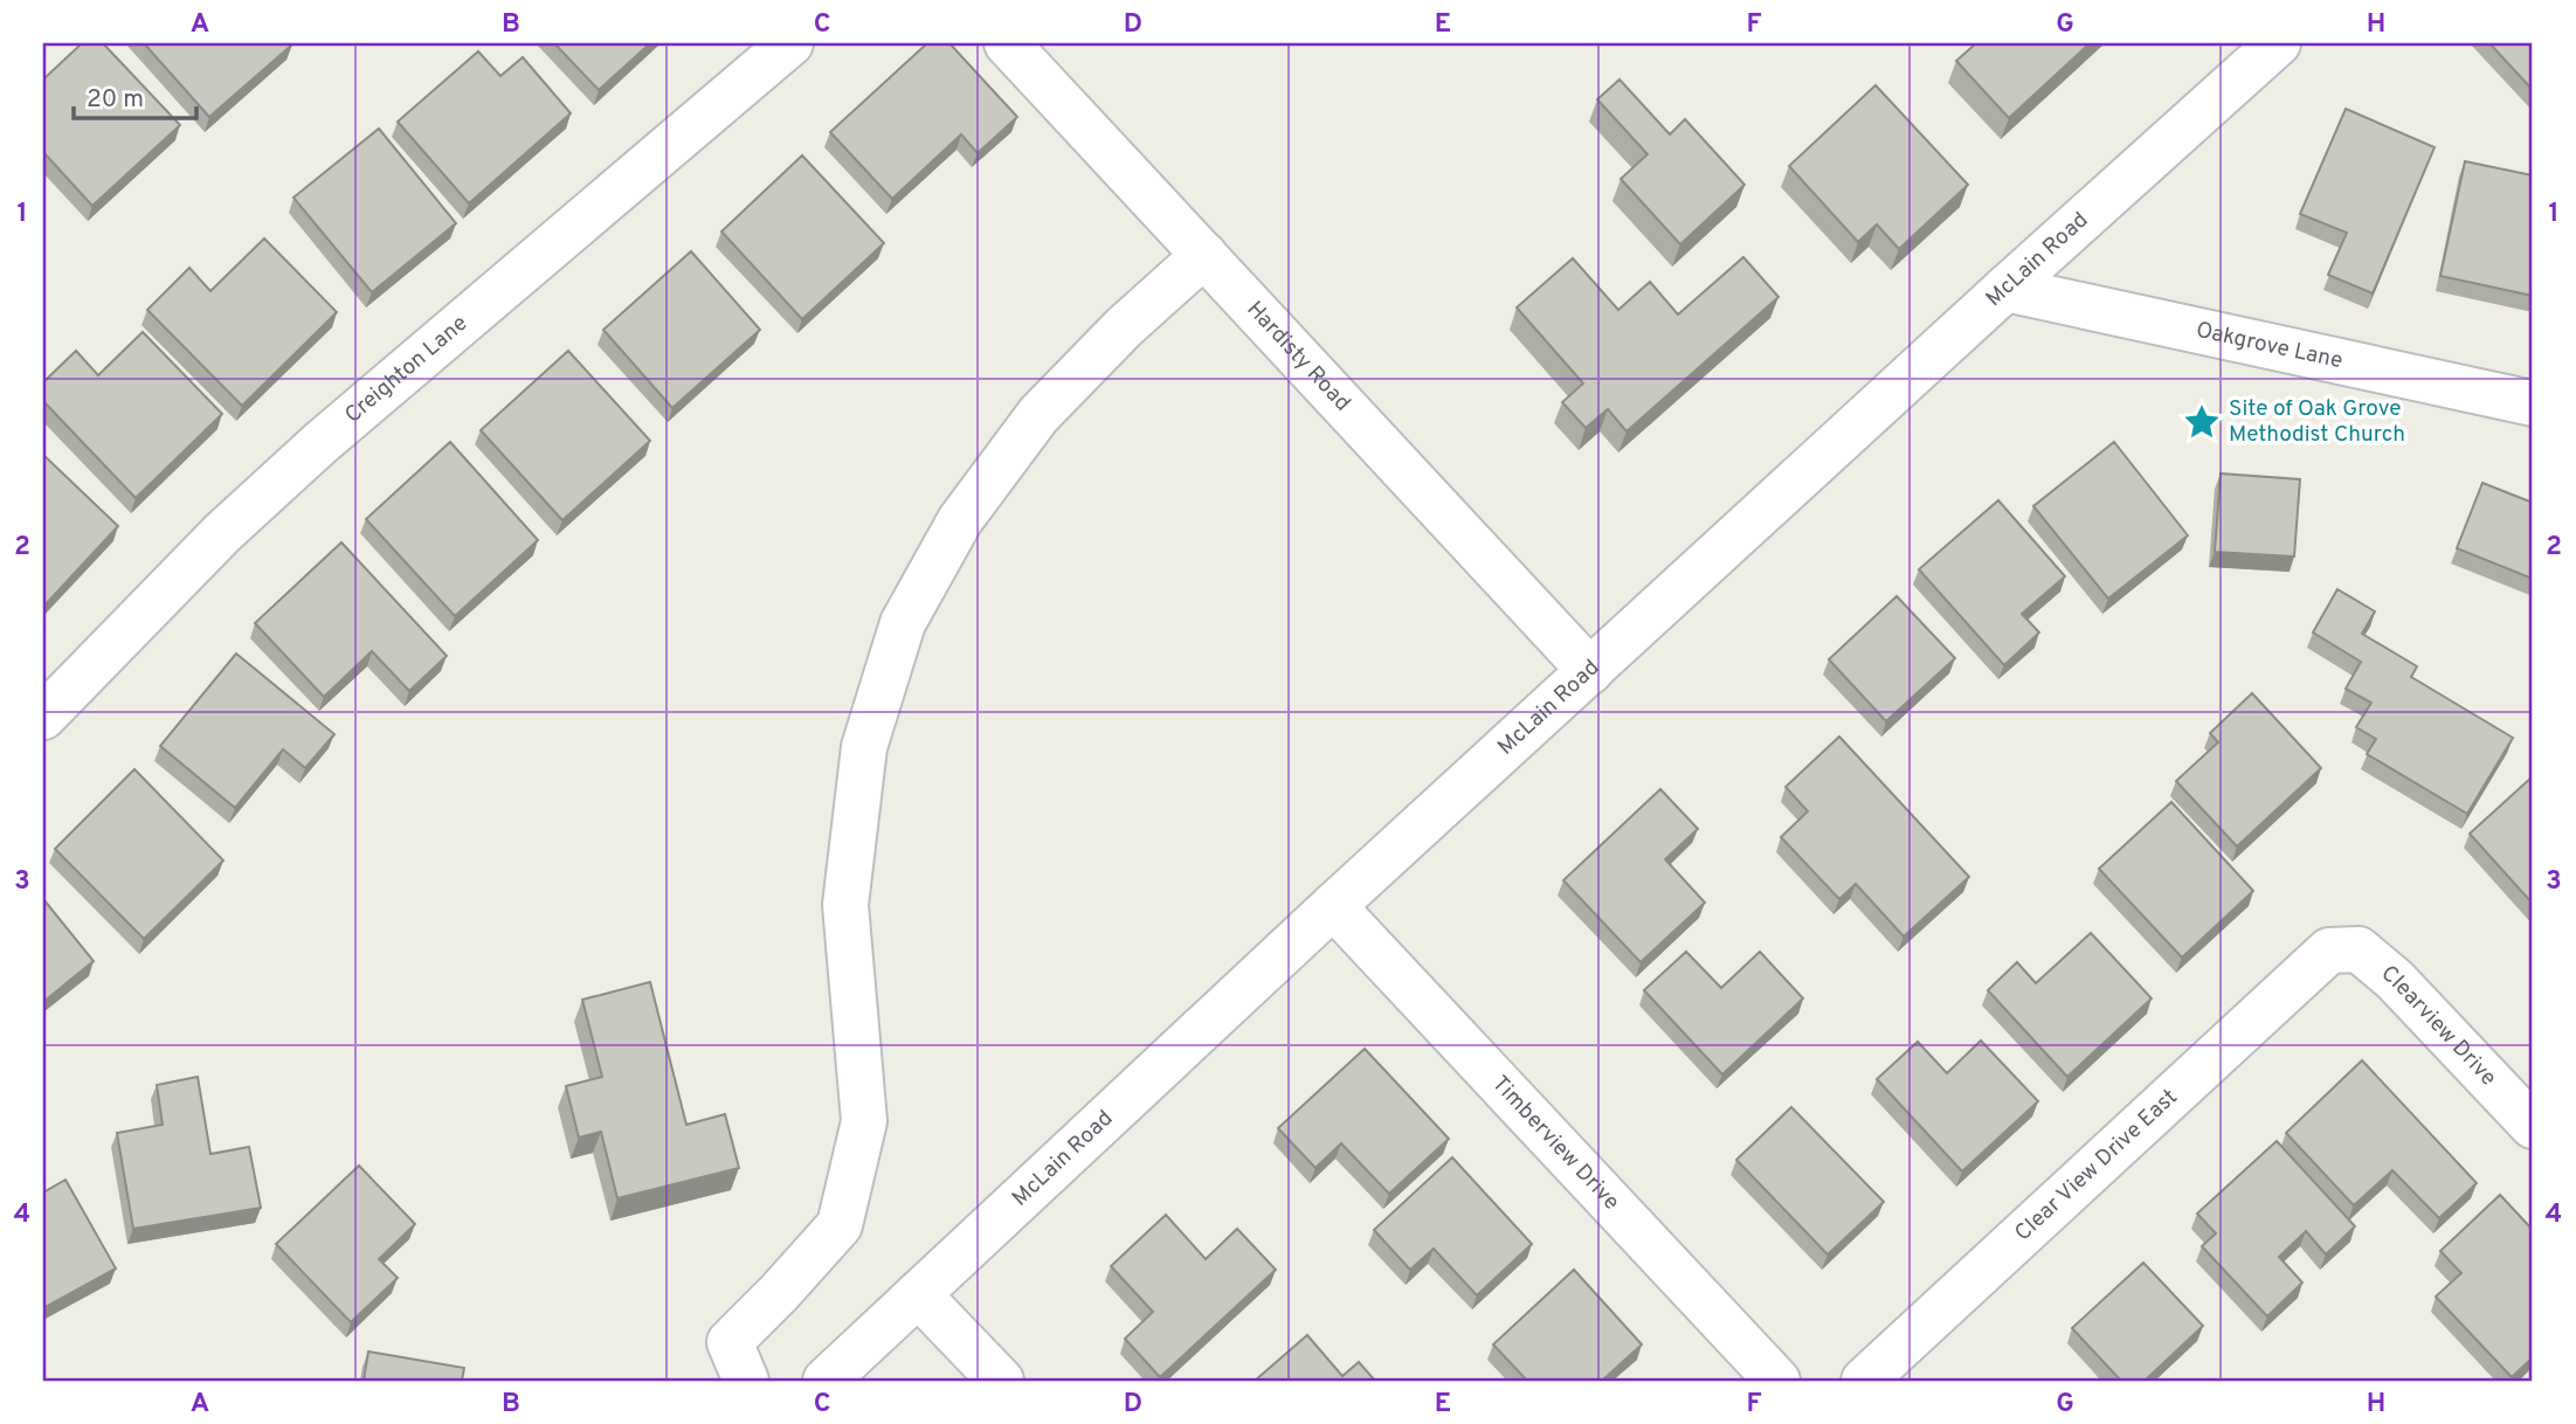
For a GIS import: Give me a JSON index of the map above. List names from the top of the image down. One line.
{"streets":{"street":["McLain Road","Oakgrove Lane","Hardisty Road","Creighton Lane","Clearview Drive","Timberview Drive","Clear View Drive East"]},"crossings":[["McLain Road","Oakgrove Lane"],["McLain Road","Hardisty Road"],["McLain Road","Timberview Drive"],["Clearview Drive","Clear View Drive East"]],"places":{"place":["Site of Oak Grove Methodist Church"]},"scale_bar":"20 m","grid":{"columns":["A","B","C","D","E","F","G","H"],"rows":["1","2","3","4"]}}
